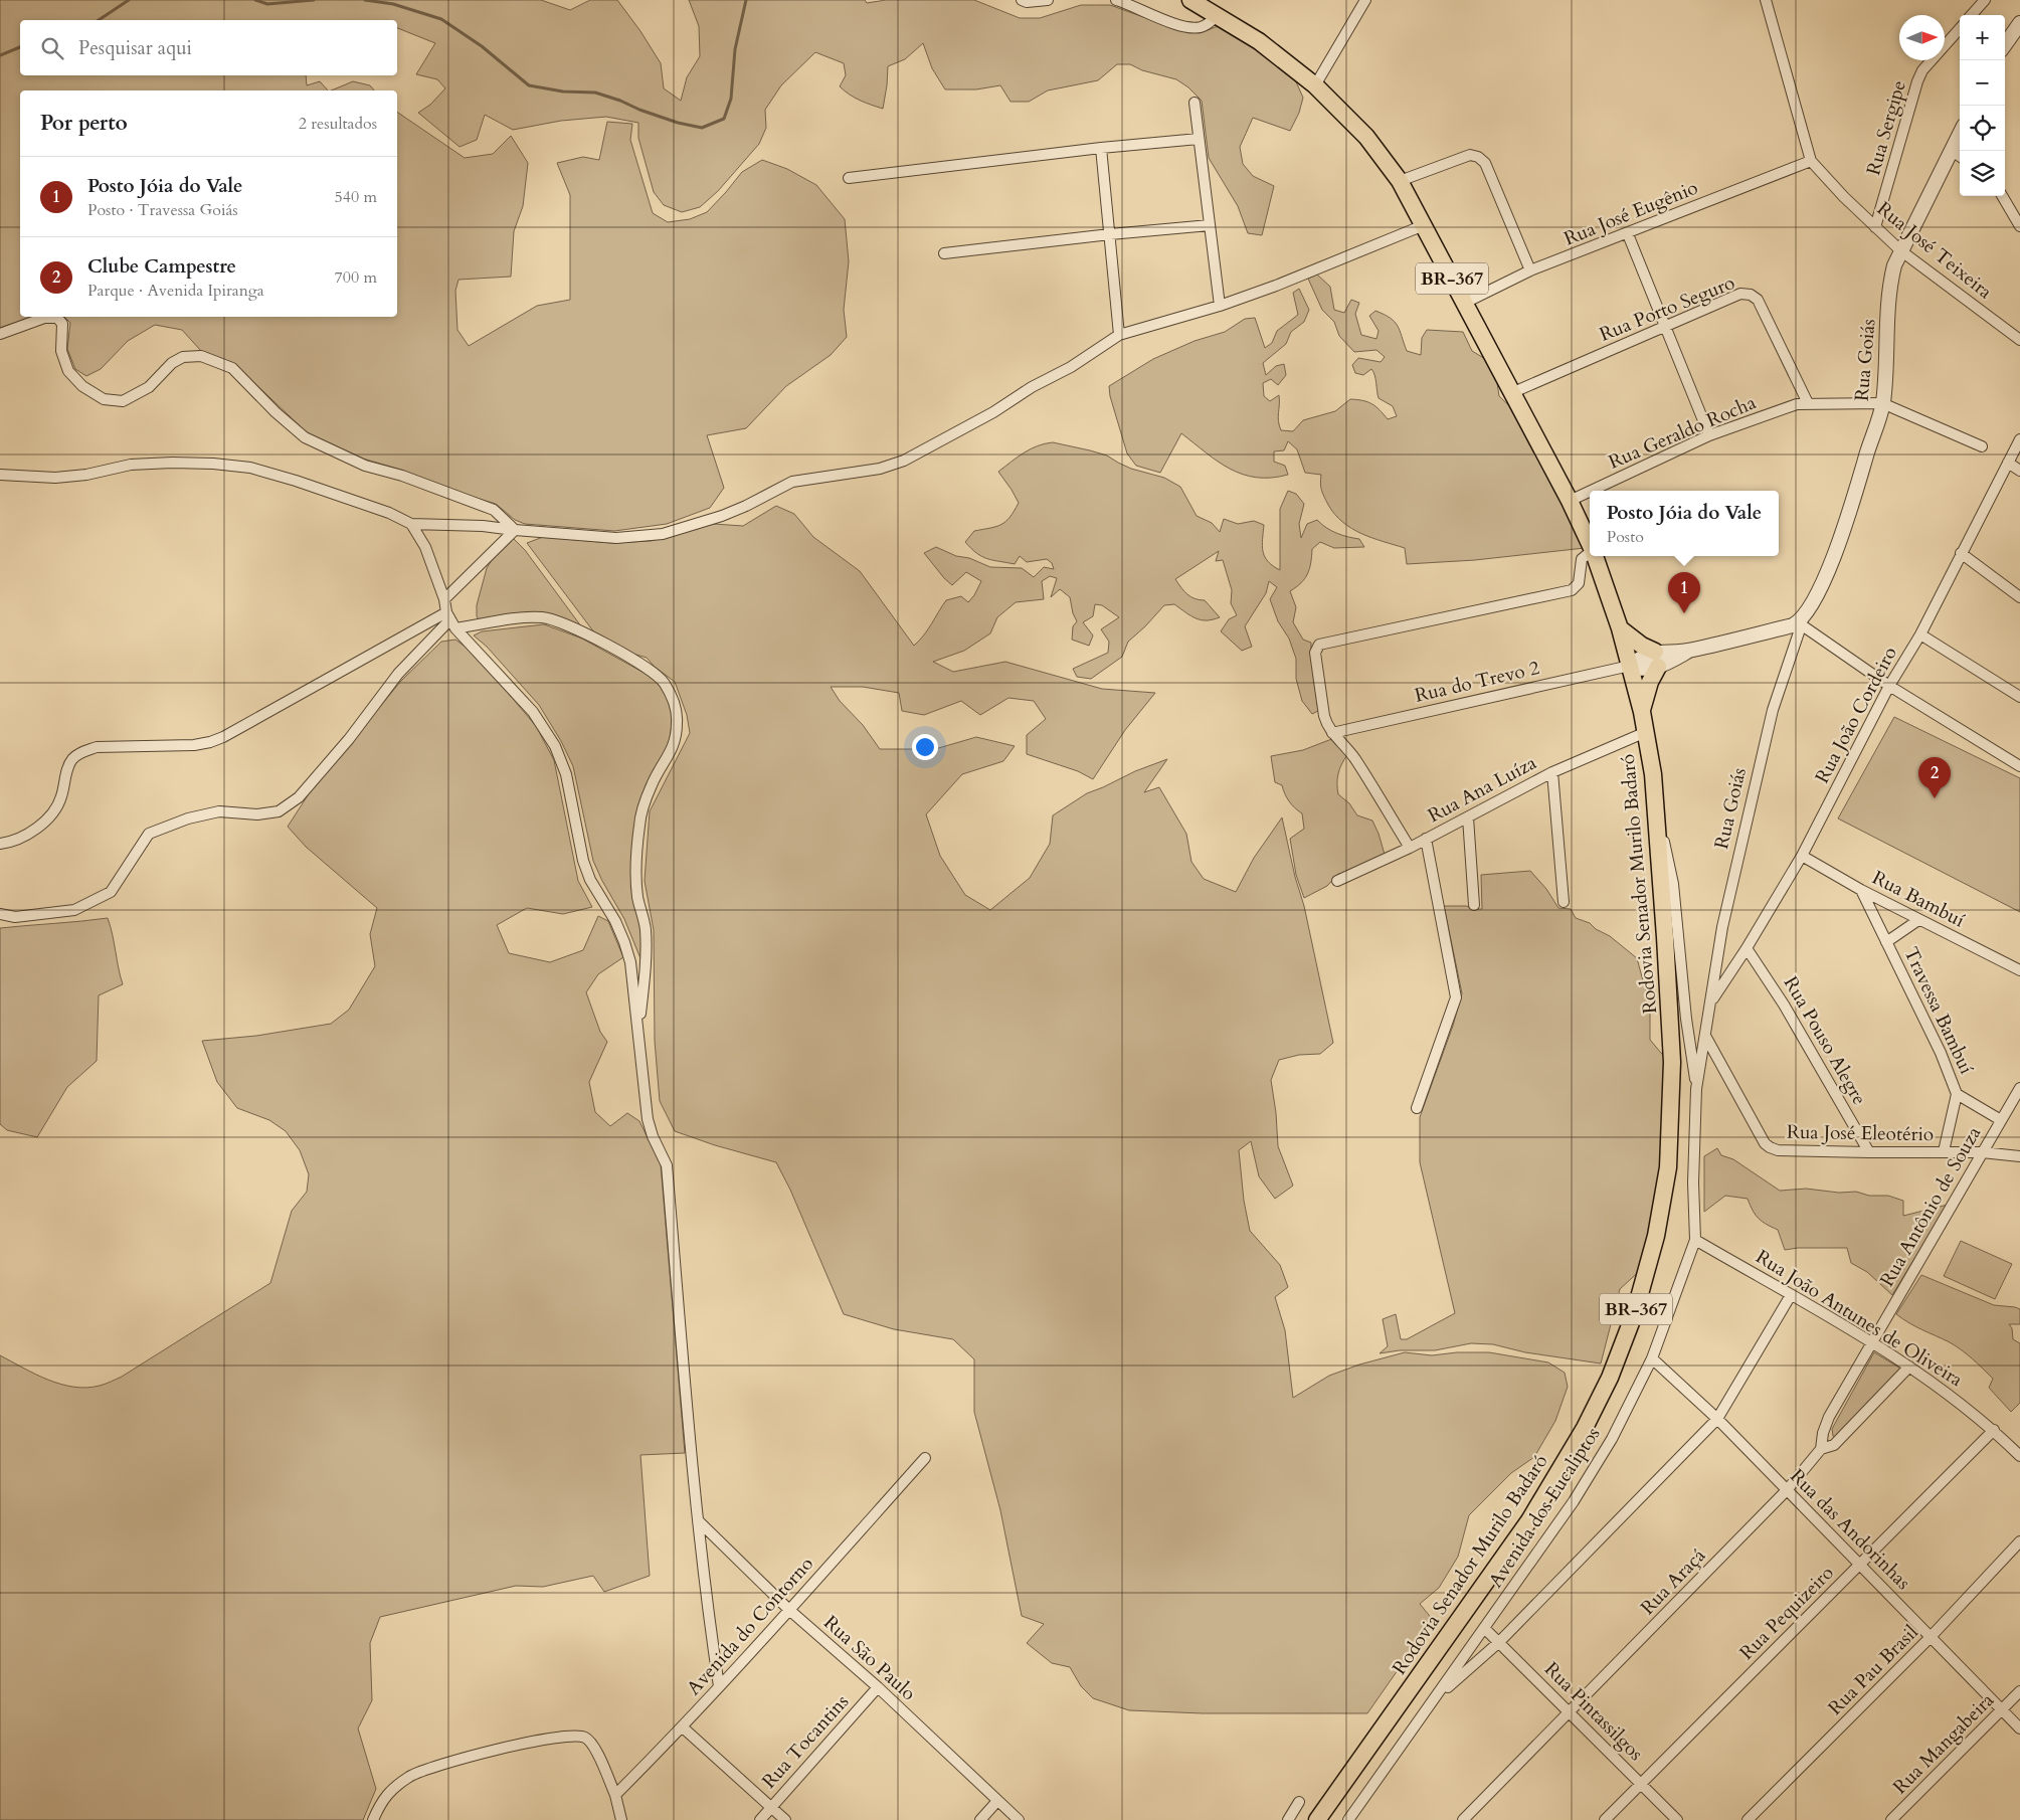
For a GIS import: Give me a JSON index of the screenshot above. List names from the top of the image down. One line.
{"streets":{"main road":["BR-367","Rodovia Senador Murilo Badaró"],"street":["Rua Sergipe","Rua José Eugênio","Rua José Teixeira","Rua Porto Seguro","Rua Goiás","Rua Geraldo Rocha","Rua do Trevo 2","Rua João Cordeiro","Rua Ana Luíza","Rua Bambuí","Travessa Bambuí","Rua Pouso Alegre","Rua José Eleotério","Rua Antônio de Souza","Rua João Antunes de Oliveira","Avenida dos Eucaliptos","Rua das Andorinhas","Rua Araçá","Rua Pequizeiro","Avenida do Contorno","Rua São Paulo","Rua Pau Brasil","Rua Pintassilgos","Rua Tocantins","Rua Mangabeira"]},"crossings":[["Rua Sergipe","Rua José Teixeira"],["Rua José Eugênio","Rua José Teixeira"],["Rua José Eugênio","Rodovia Senador Murilo Badaró"],["Rua José Teixeira","Rua Goiás"],["Rua Porto Seguro","Rua Geraldo Rocha"],["Rua Porto Seguro","Rodovia Senador Murilo Badaró"],["Rua Goiás","Rua Geraldo Rocha"],["Rua Goiás","Rua João Cordeiro"],["Rua Goiás","Avenida dos Eucaliptos"],["Rua Geraldo Rocha","Rodovia Senador Murilo Badaró"],["Rua do Trevo 2","Rodovia Senador Murilo Badaró"],["Rua João Cordeiro","Rua Bambuí"],["Rua João Cordeiro","Rua Pouso Alegre"],["Rua João Cordeiro","Avenida dos Eucaliptos"],["Rua Ana Luíza","Rodovia Senador Murilo Badaró"],["Rua Bambuí","Travessa Bambuí"],["Travessa Bambuí","Rua José Eleotério"],["Rua Pouso Alegre","Rua José Eleotério"],["Rua José Eleotério","Rua Antônio de Souza"],["Rua José Eleotério","Avenida dos Eucaliptos"],["Rua Antônio de Souza","Rua João Antunes de Oliveira"],["Rua Antônio de Souza","Rua Araçá"],["Rua João Antunes de Oliveira","Avenida dos Eucaliptos"],["Rua João Antunes de Oliveira","Rua Araçá"],["Rua João Antunes de Oliveira","Rua Pequizeiro"],["Avenida dos Eucaliptos","Rua das Andorinhas"],["Avenida dos Eucaliptos","Rua Pintassilgos"],["Rua das Andorinhas","Rua Araçá"],["Rua das Andorinhas","Rua Pequizeiro"],["Rua das Andorinhas","Rua Pau Brasil"],["Rua das Andorinhas","Rua Mangabeira"],["Rua Araçá","Rua Pintassilgos"],["Rua Pequizeiro","Rua Pintassilgos"],["Avenida do Contorno","Rua São Paulo"],["Rua São Paulo","Rua Tocantins"]],"north":"right","page":{"map_buttons":["+","−"],"search":"Pesquisar aqui","heading":["Por perto","2 resultados"],"list":[{"mark":"1","name":"Posto Jóia do Vale","note":"Posto · Travessa Goiás","value":"540 m"},{"mark":"2","name":"Clube Campestre","note":"Parque · Avenida Ipiranga","value":"700 m"}],"popup":["Posto Jóia do Vale","Posto"],"pins":["1","2"]}}
